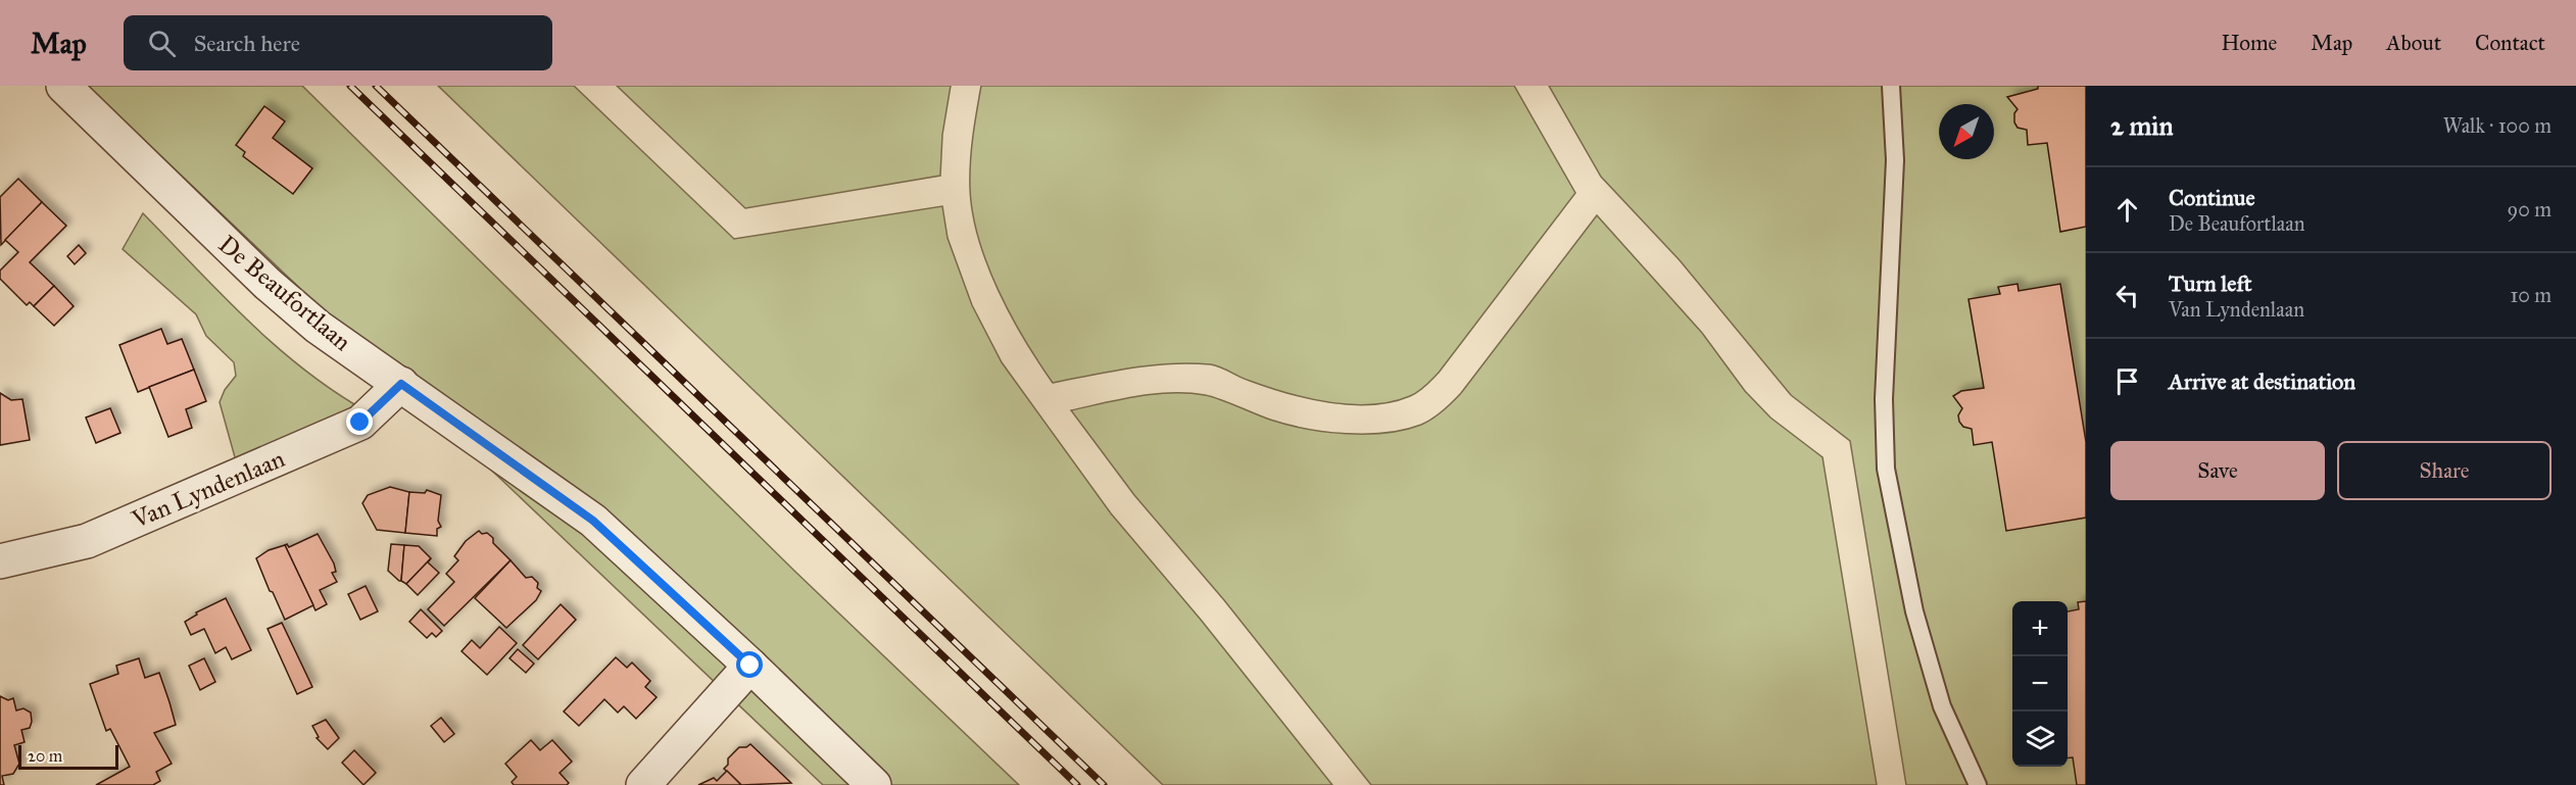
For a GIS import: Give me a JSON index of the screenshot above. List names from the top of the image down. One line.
{"streets":{"street":["De Beaufortlaan","Van Lyndenlaan"]},"crossings":[["De Beaufortlaan","Van Lyndenlaan"]],"scale_bar":"20 m","north":"bottom left","page":{"header":"Map","search":"Search here","nav":["Home","Map","About","Contact"],"heading":["2 min","Walk · 100 m"],"list":[["Continue","De Beaufortlaan","90 m"],["Turn left","Van Lyndenlaan","10 m"],"Arrive at destination"],"buttons":["Save","Share"],"map_buttons":["+","−"],"scale":"20 m"}}
